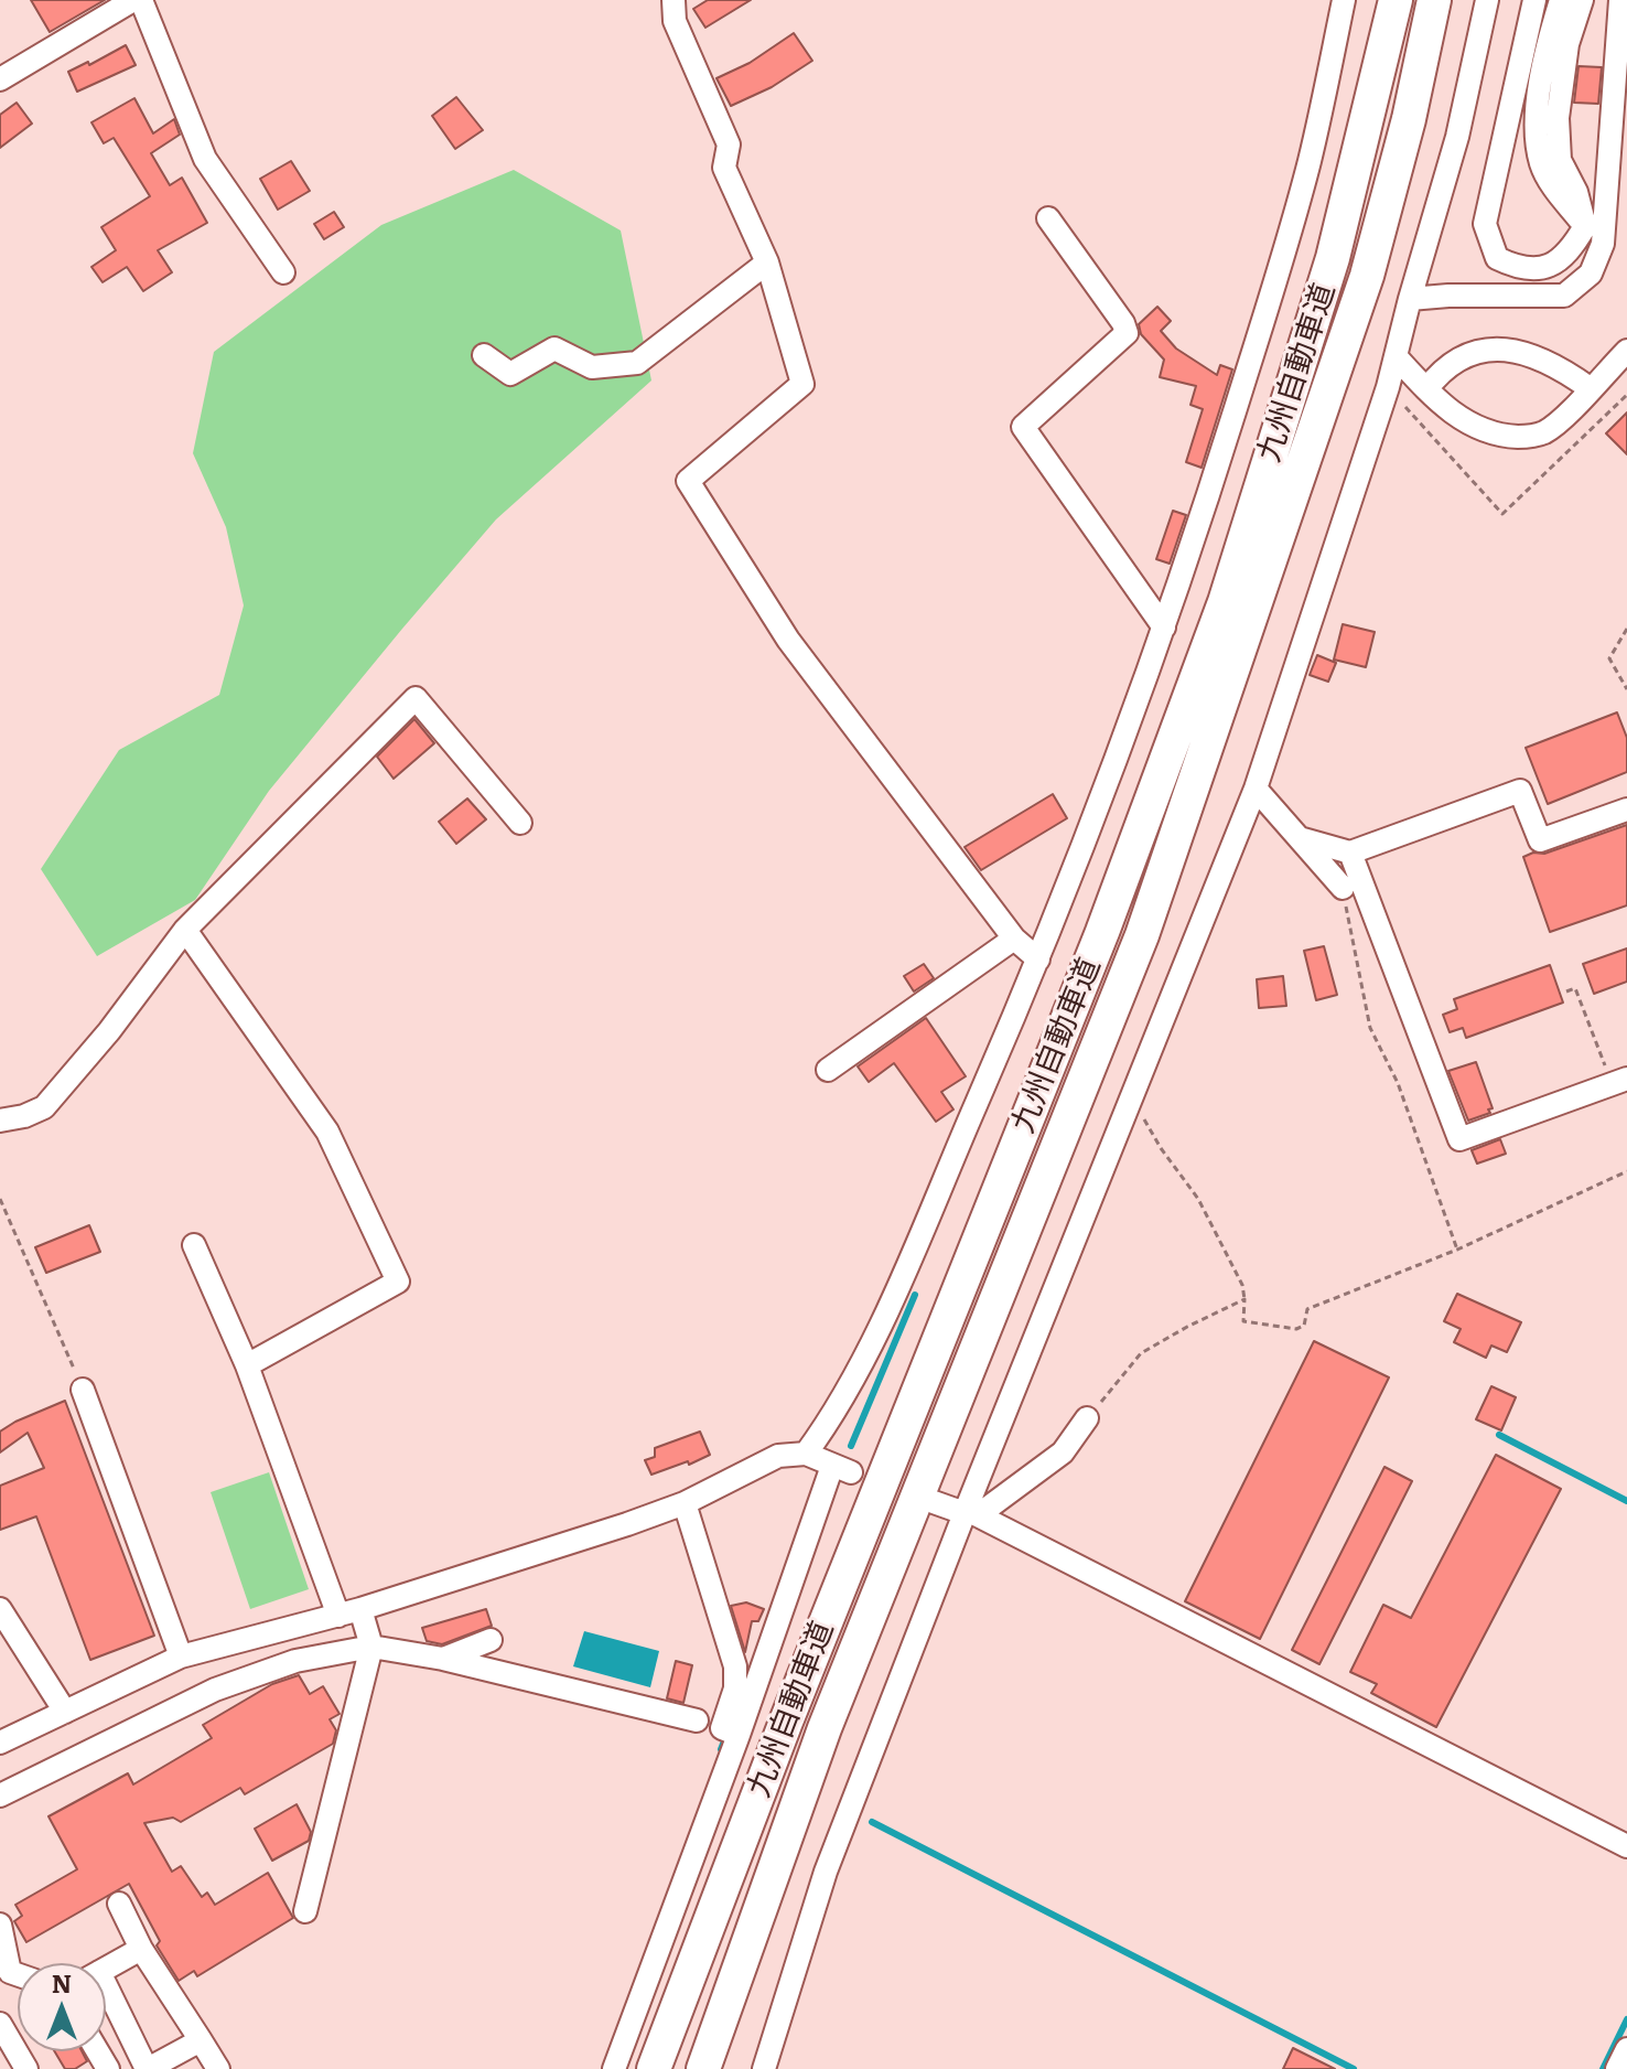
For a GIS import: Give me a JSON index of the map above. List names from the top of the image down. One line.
{"streets":{"highway":["九州自動車道"]},"north":"top"}
